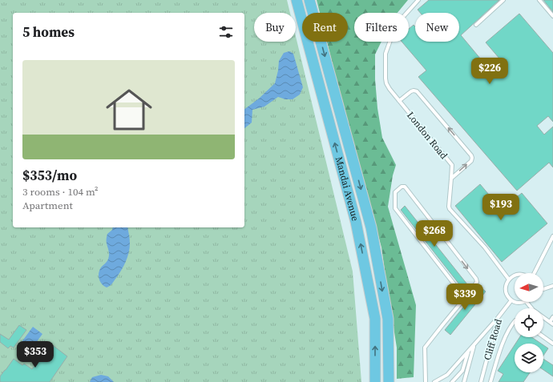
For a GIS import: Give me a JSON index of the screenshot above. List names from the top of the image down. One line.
{"streets":{"main road":["Mandai Avenue"],"lane":["London Road","Cliff Road"]},"north":"left","page":{"chip":["Buy","Rent","Filters","New"],"heading":"5 homes","list":[{"name":"$353/mo","note":"3 rooms · 104 m² · Apartment"}],"price":["$226","$193","$268","$339","$353"]}}
